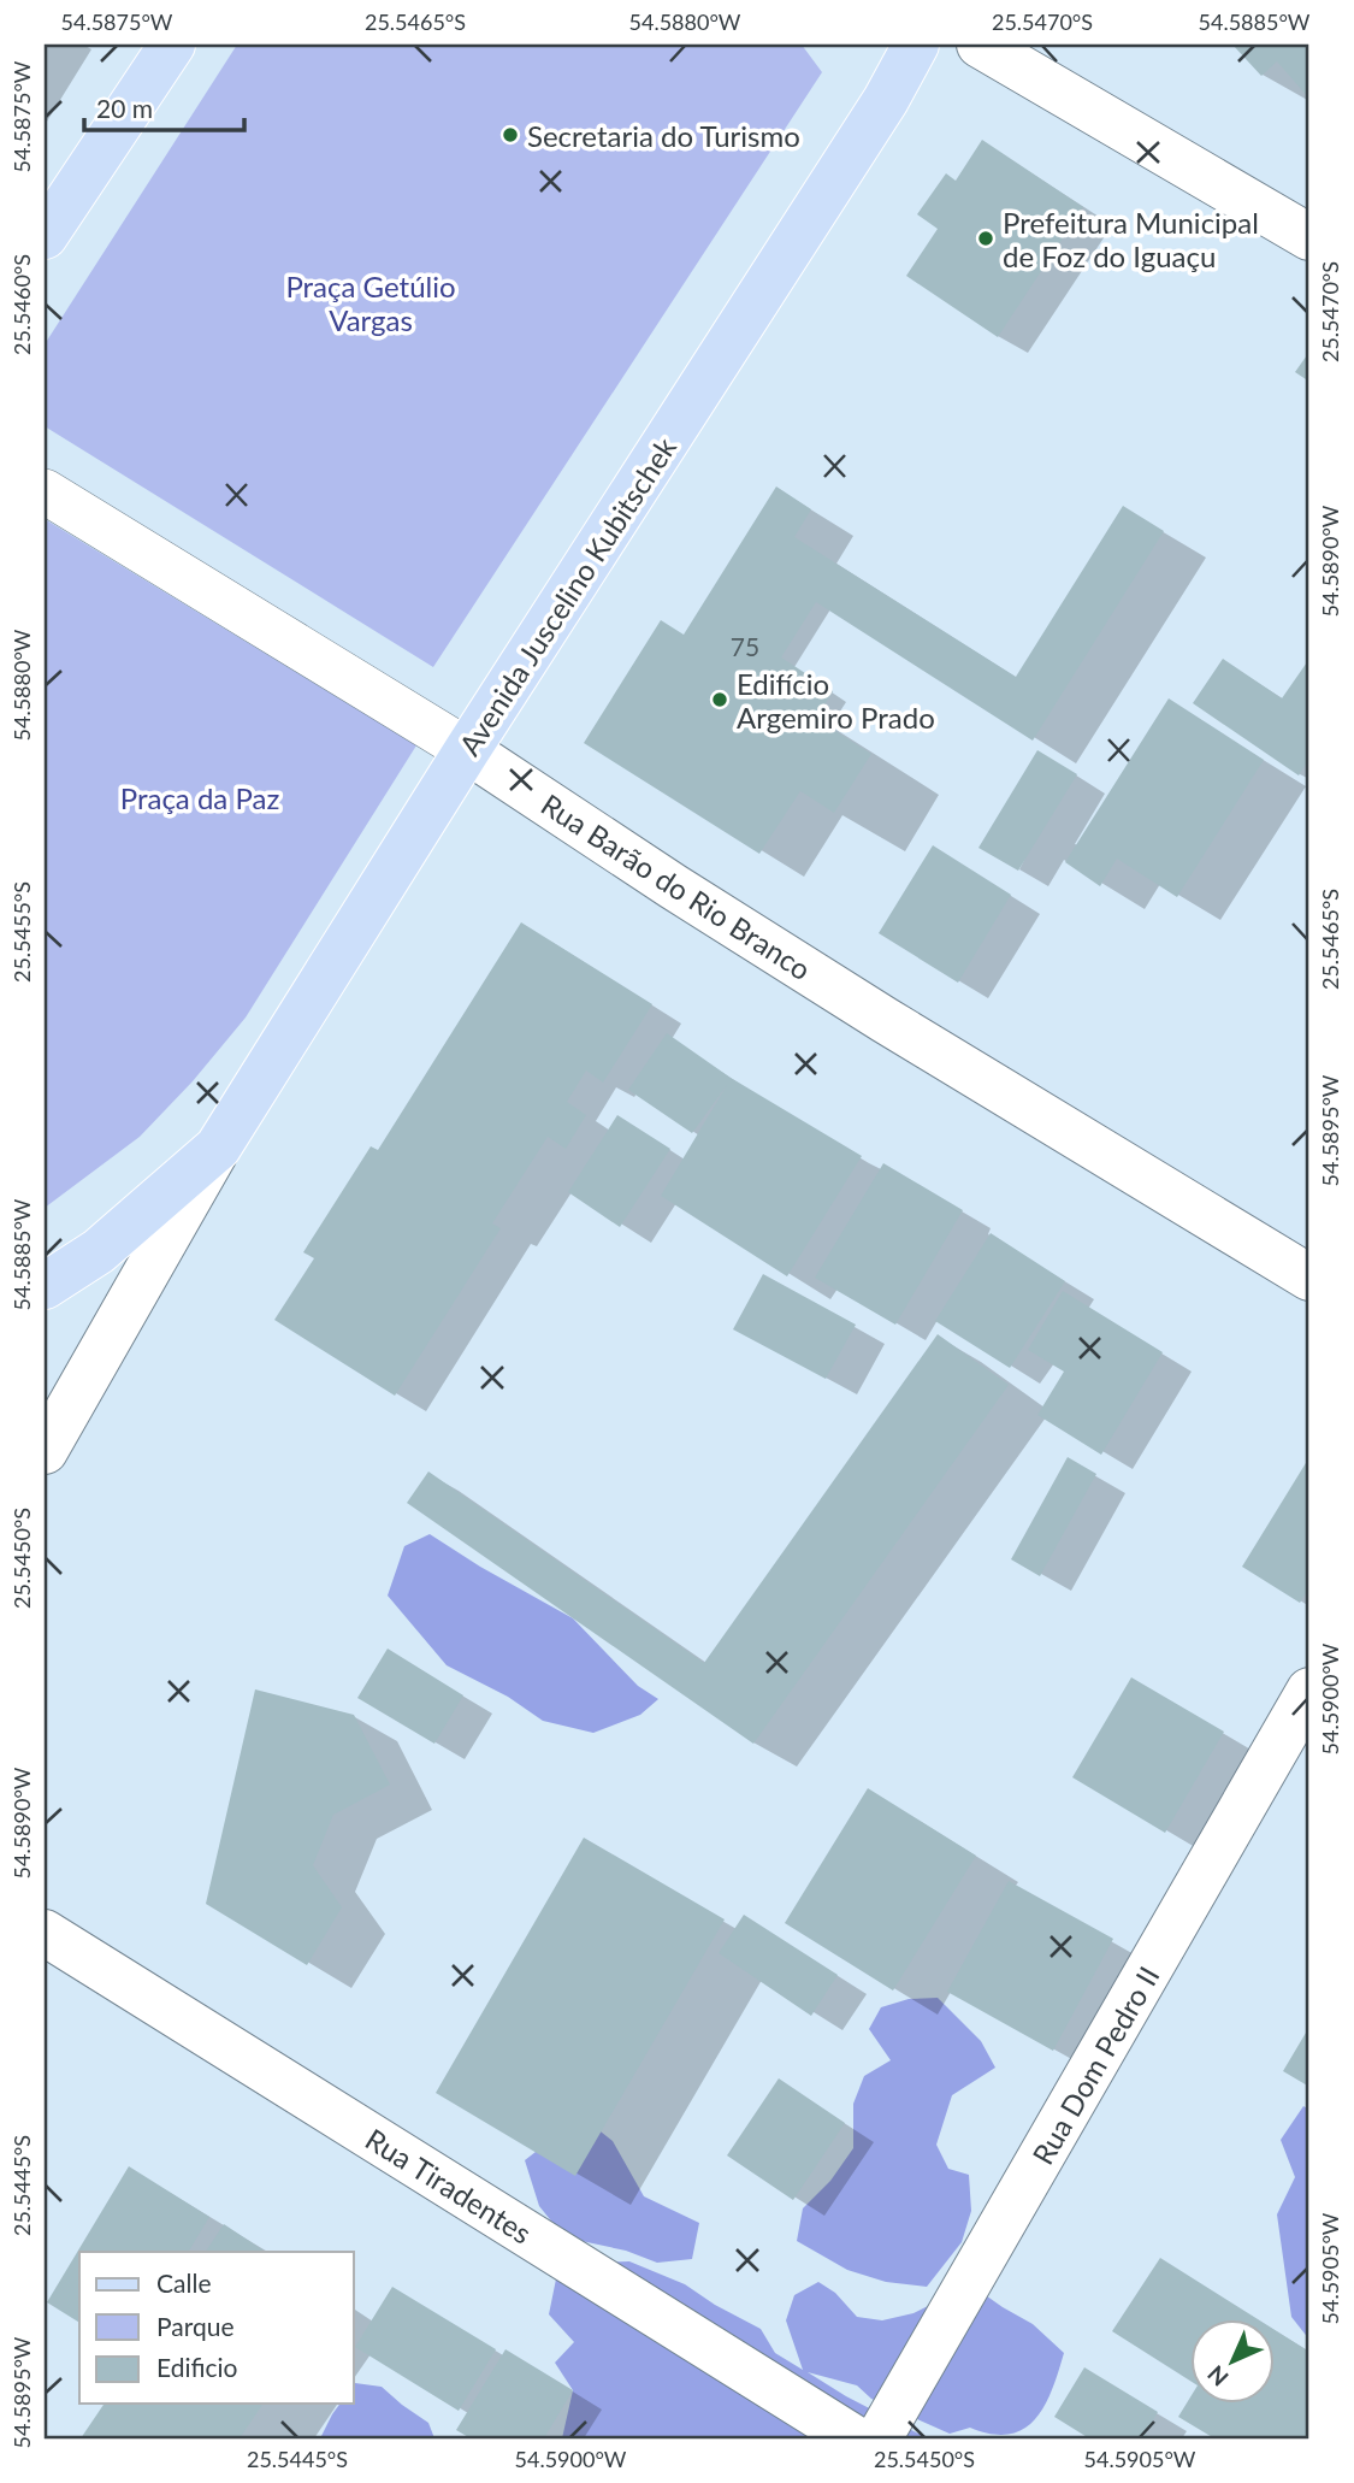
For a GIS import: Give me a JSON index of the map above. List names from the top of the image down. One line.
{"streets":{"main road":["Avenida Juscelino Kubitschek"],"street":["Rua Barão do Rio Branco","Rua Dom Pedro II","Rua Tiradentes"]},"crossings":[["Avenida Juscelino Kubitschek","Rua Barão do Rio Branco"]],"parks":["Praça Getúlio Vargas","Praça da Paz"],"places":["Secretaria do Turismo","Prefeitura Municipal de Foz do Iguaçu","Edifício Argemiro Prado"],"house_numbers":["75"],"legend":["Calle","Parque","Edificio"],"scale_bar":"20 m","north":"bottom left","coordinates":["54.5875°W","25.5465°S","54.5880°W","25.5470°S","54.5885°W","25.5460°S","54.5890°W","25.5455°S","54.5895°W","25.5450°S","54.5900°W","25.5445°S","54.5905°W"]}
